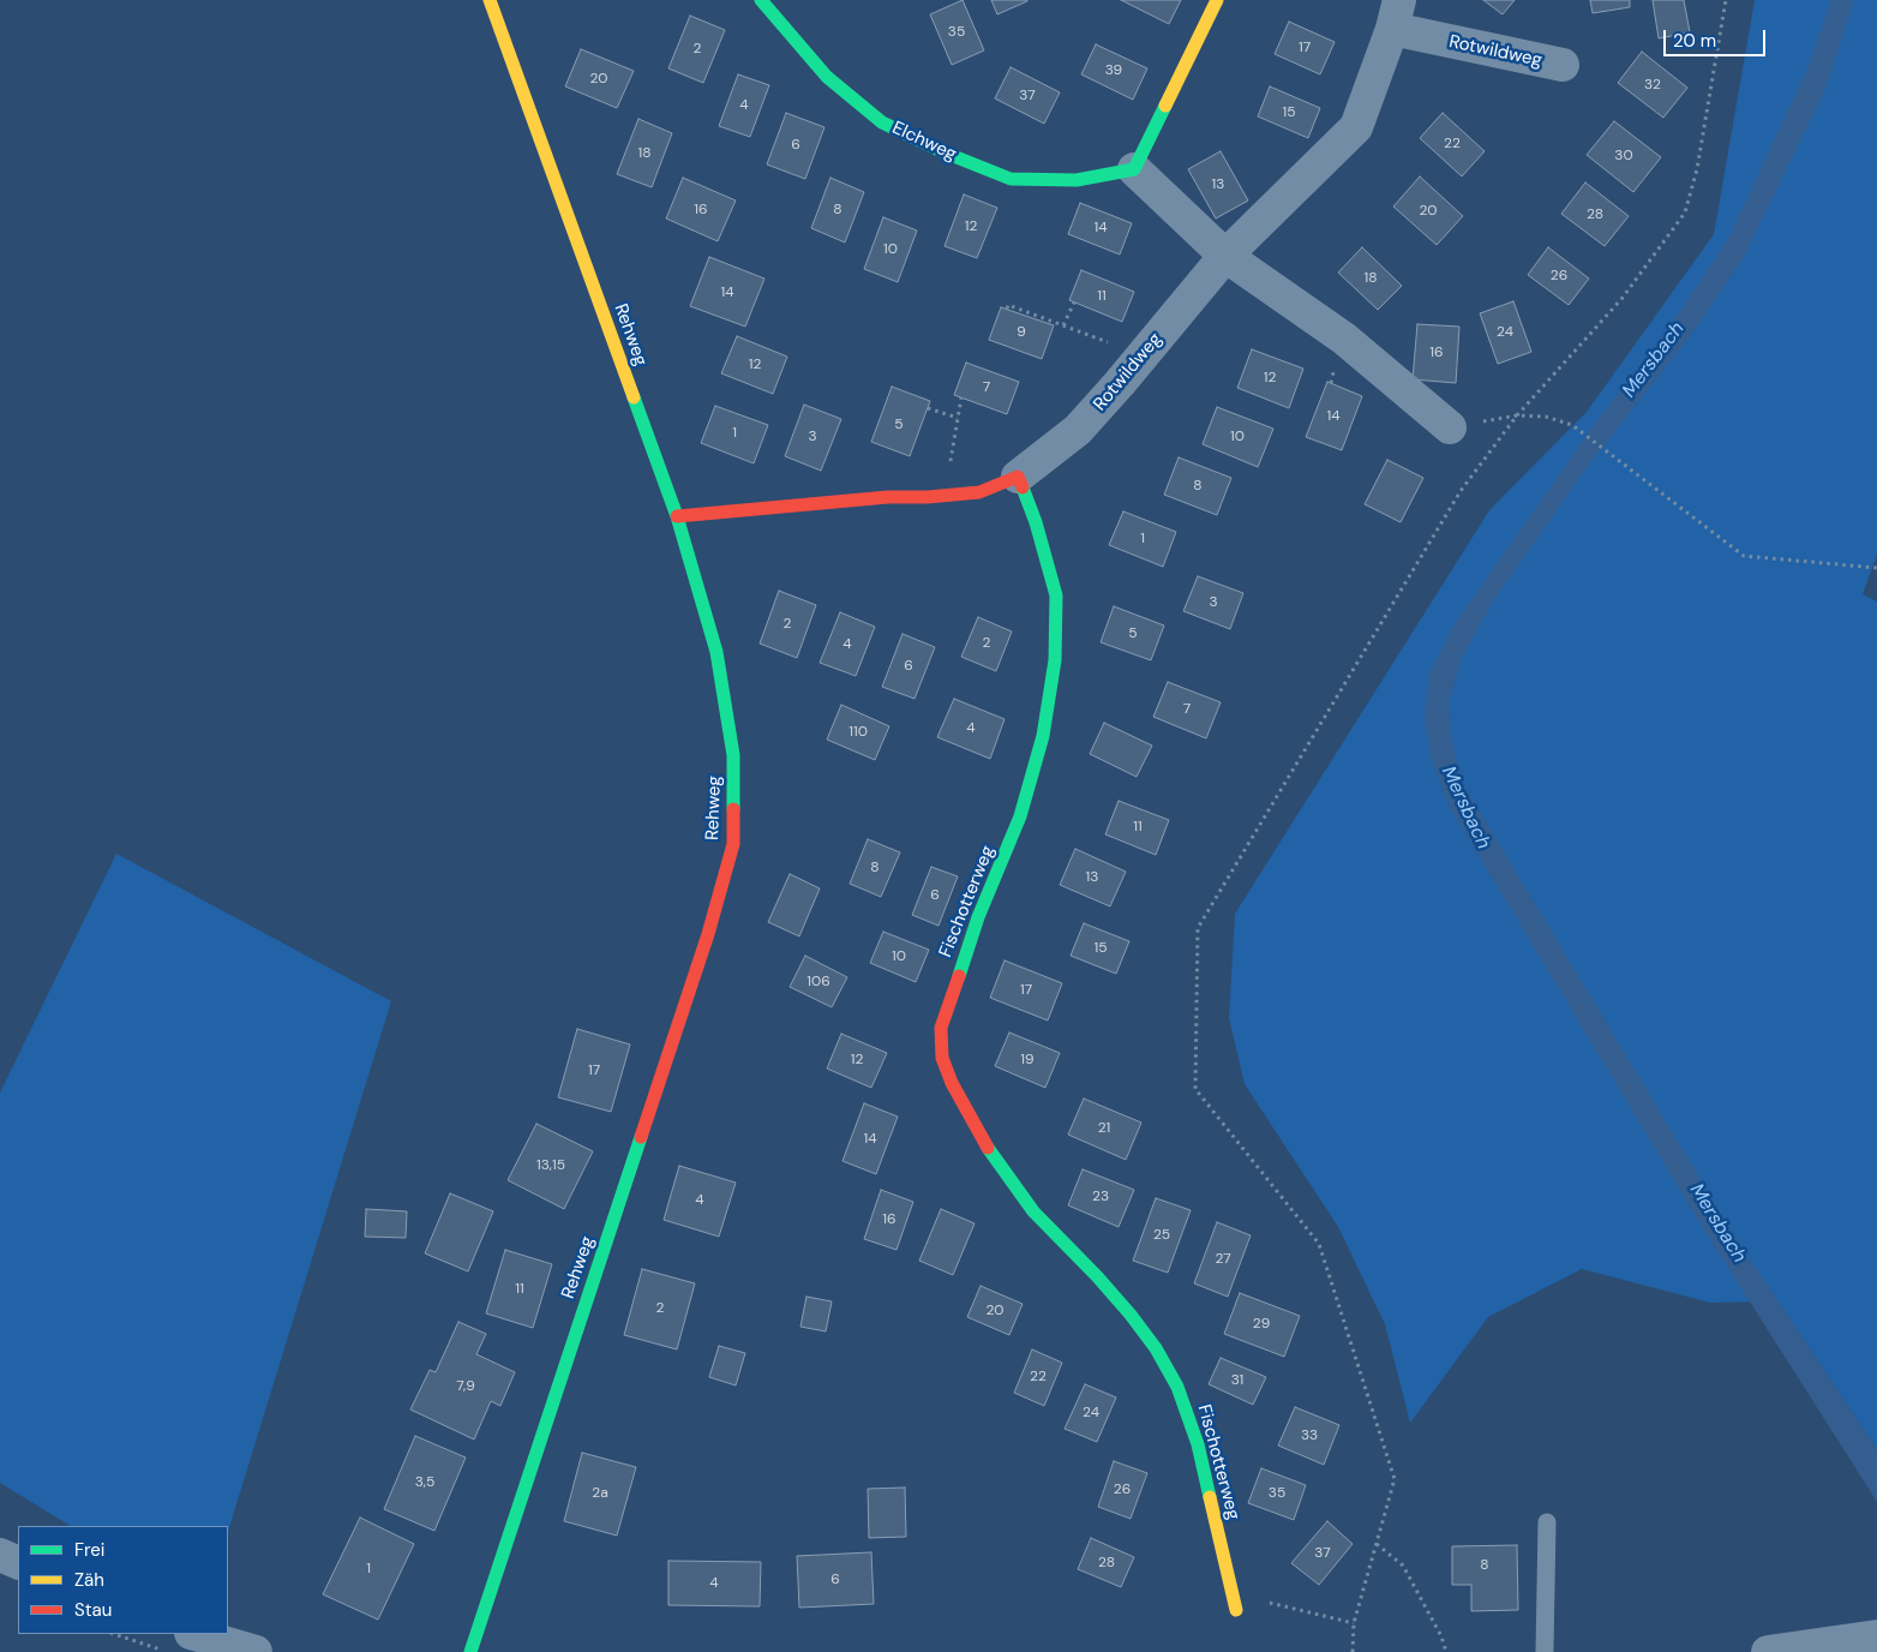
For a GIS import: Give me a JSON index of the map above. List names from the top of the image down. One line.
{"streets":{"street":["Rotwildweg","Elchweg","Rehweg","Fischotterweg"]},"crossings":[["Rotwildweg","Fischotterweg"]],"water":["Mersbach"],"house_numbers":["35","17","2","39","20","32","37","4","15","22","6","18","30","13","16","8","20","28","12","14","10","26","18","14","11","9","24","16","12","12","7","14","5","1","3","10","8","1","3","2","5","2","4","6","7","4","110","11","8","13","6","15","10","106","17","12","19","17","21","14","13,15","23","4","16","25","27","11","2","20","29","22","31","7,9","24","33","3,5","26","2a","35","37","28","8","1","6","4"],"legend":["Frei","Zäh","Stau"],"scale_bar":"20 m"}
